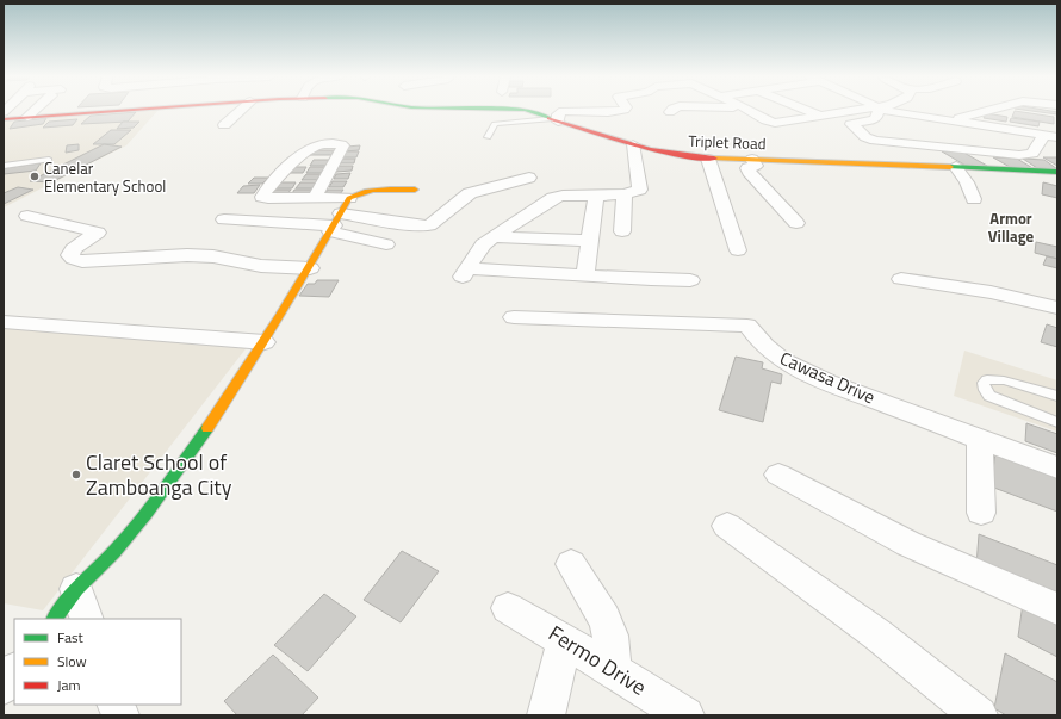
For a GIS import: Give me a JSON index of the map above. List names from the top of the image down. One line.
{"streets":{"street":["Triplet Road","Cawasa Drive","Fermo Drive"]},"districts":["Armor Village"],"places":["Canelar Elementary School","Claret School of Zamboanga City"],"legend":["Fast","Slow","Jam"]}
